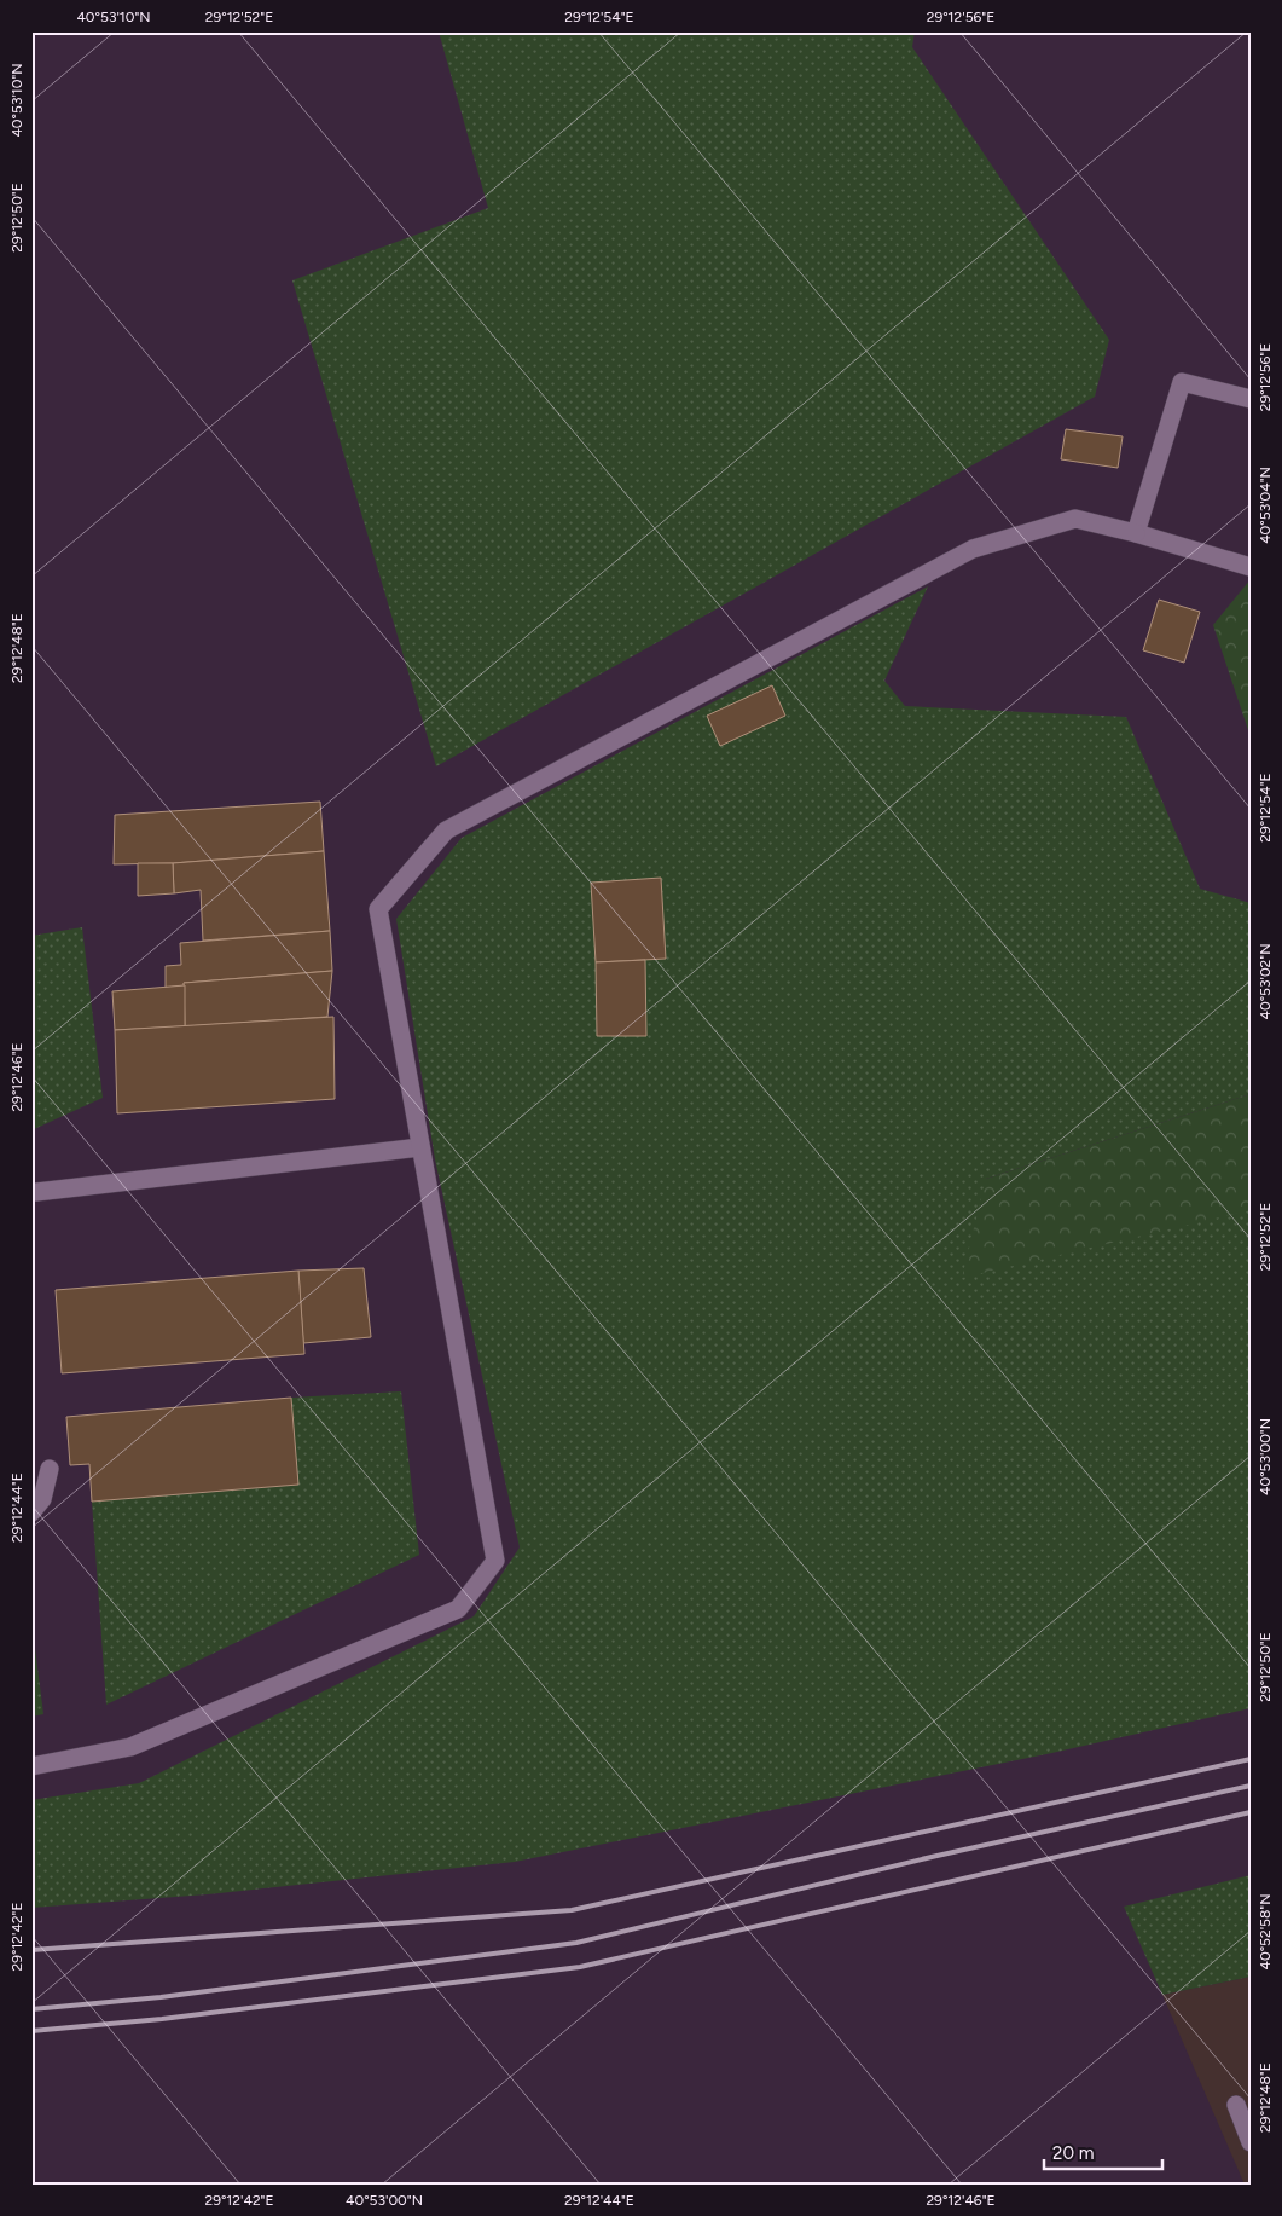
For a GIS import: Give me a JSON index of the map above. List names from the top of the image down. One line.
{"scale_bar":"20 m","coordinates":["40°53'10\"N","29°12'52\"E","29°12'54\"E","29°12'56\"E","29°12'50\"E","40°53'04\"N","29°12'48\"E","40°53'02\"N","29°12'46\"E","40°53'00\"N","29°12'44\"E","40°52'58\"N","29°12'42\"E"]}
